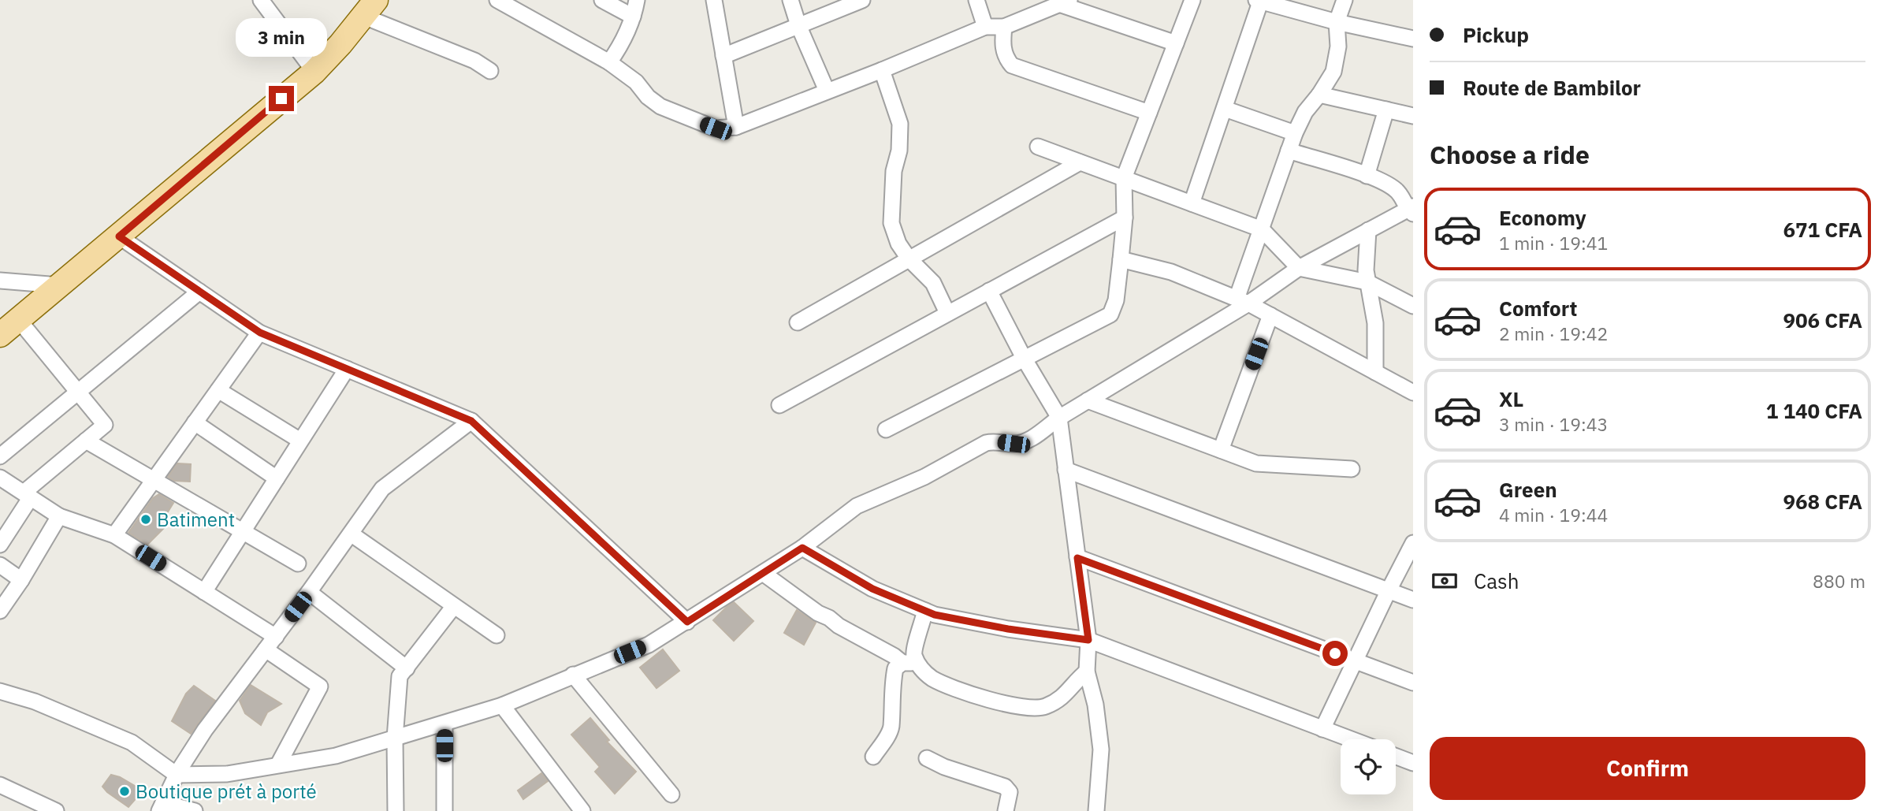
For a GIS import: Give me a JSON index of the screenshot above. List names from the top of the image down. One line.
{"places":["Batiment","Boutique prét à porté"],"page":{"banner":["Pickup","Route de Bambilor"],"bubble":"3 min","heading":"Choose a ride","list":[{"name":"Economy","note":"1 min · 19:41","value":"671 CFA"},{"name":"Comfort","note":"2 min · 19:42","value":"906 CFA"},{"name":"XL","note":"3 min · 19:43","value":"1 140 CFA"},{"name":"Green","note":"4 min · 19:44","value":"968 CFA"}],"pay":["Cash","880 m"],"buttons":"Confirm"}}
